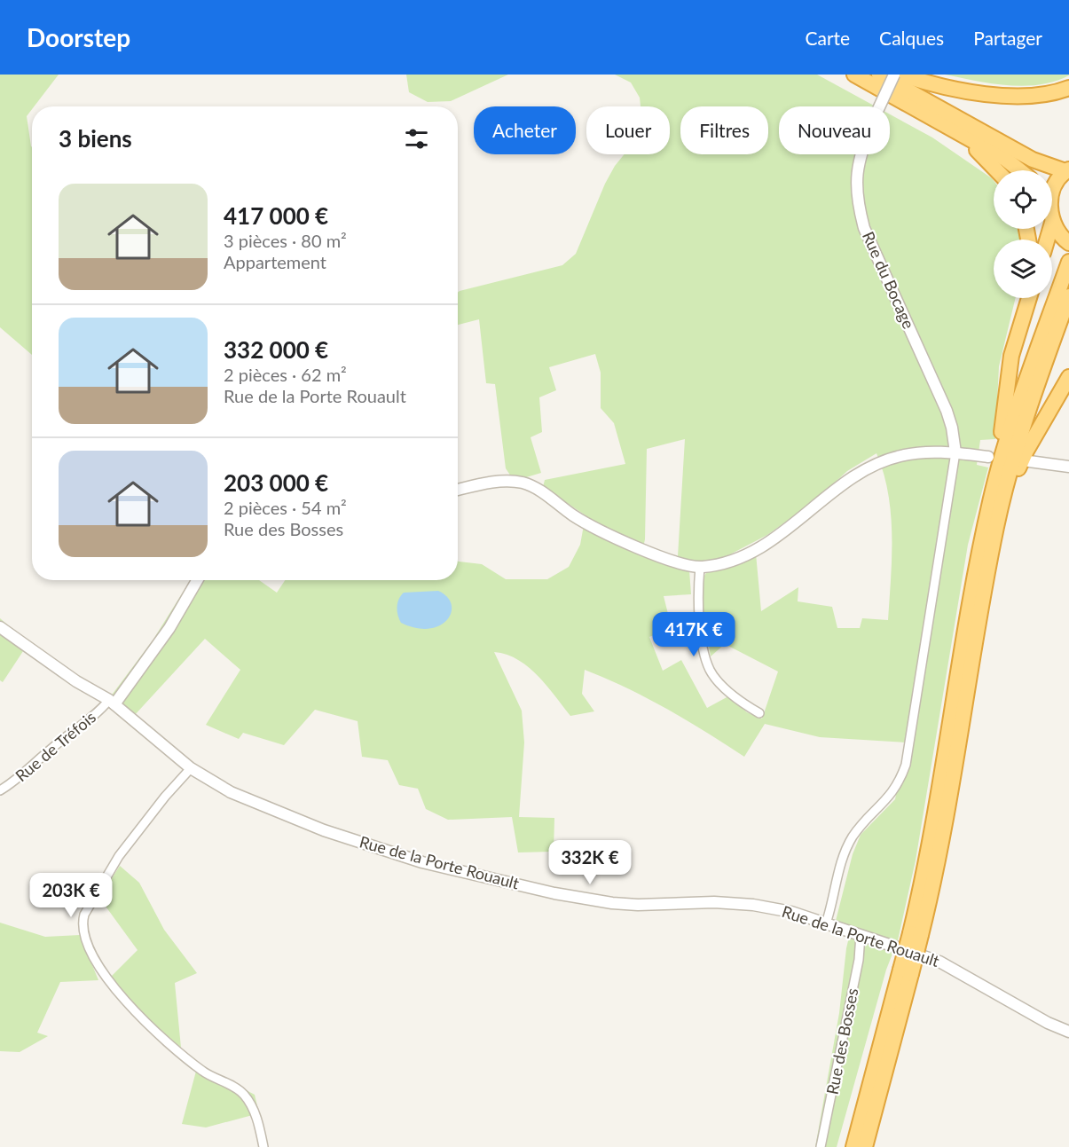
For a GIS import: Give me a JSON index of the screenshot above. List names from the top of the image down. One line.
{"streets":{"street":["Rue du Bocage","Rue de Tréfois","Rue de la Porte Rouault","Rue des Bosses"]},"crossings":[["Rue de Tréfois","Rue de la Porte Rouault"],["Rue de la Porte Rouault","Rue des Bosses"]],"page":{"header":"Doorstep","nav":["Carte","Calques","Partager"],"chip":["Acheter","Louer","Filtres","Nouveau"],"heading":"3 biens","list":[{"name":"417 000 €","note":"3 pièces · 80 m² · Appartement"},{"name":"332 000 €","note":"2 pièces · 62 m² · Rue de la Porte Rouault"},{"name":"203 000 €","note":"2 pièces · 54 m² · Rue des Bosses"}],"price":["417K €","332K €","203K €"]}}
